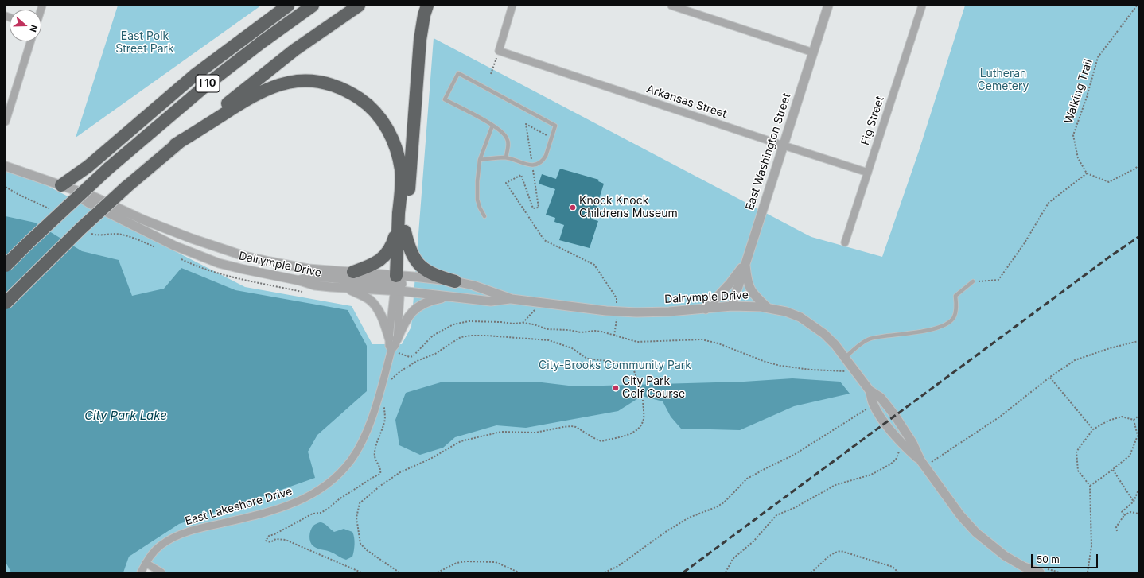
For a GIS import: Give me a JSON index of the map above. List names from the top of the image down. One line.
{"streets":{"highway":["I 10"],"street":["Arkansas Street","Fig Street","East Washington Street","Dalrymple Drive","East Lakeshore Drive"],"path":["Walking Trail"]},"crossings":[["Arkansas Street","Fig Street"],["Arkansas Street","East Washington Street"],["East Washington Street","Dalrymple Drive"],["Dalrymple Drive","East Lakeshore Drive"]],"water":["City Park Lake"],"parks":["East Polk Street Park","Lutheran Cemetery","City-Brooks Community Park"],"places":["Knock Knock Childrens Museum","City Park Golf Course"],"scale_bar":"50 m","north":"right"}
